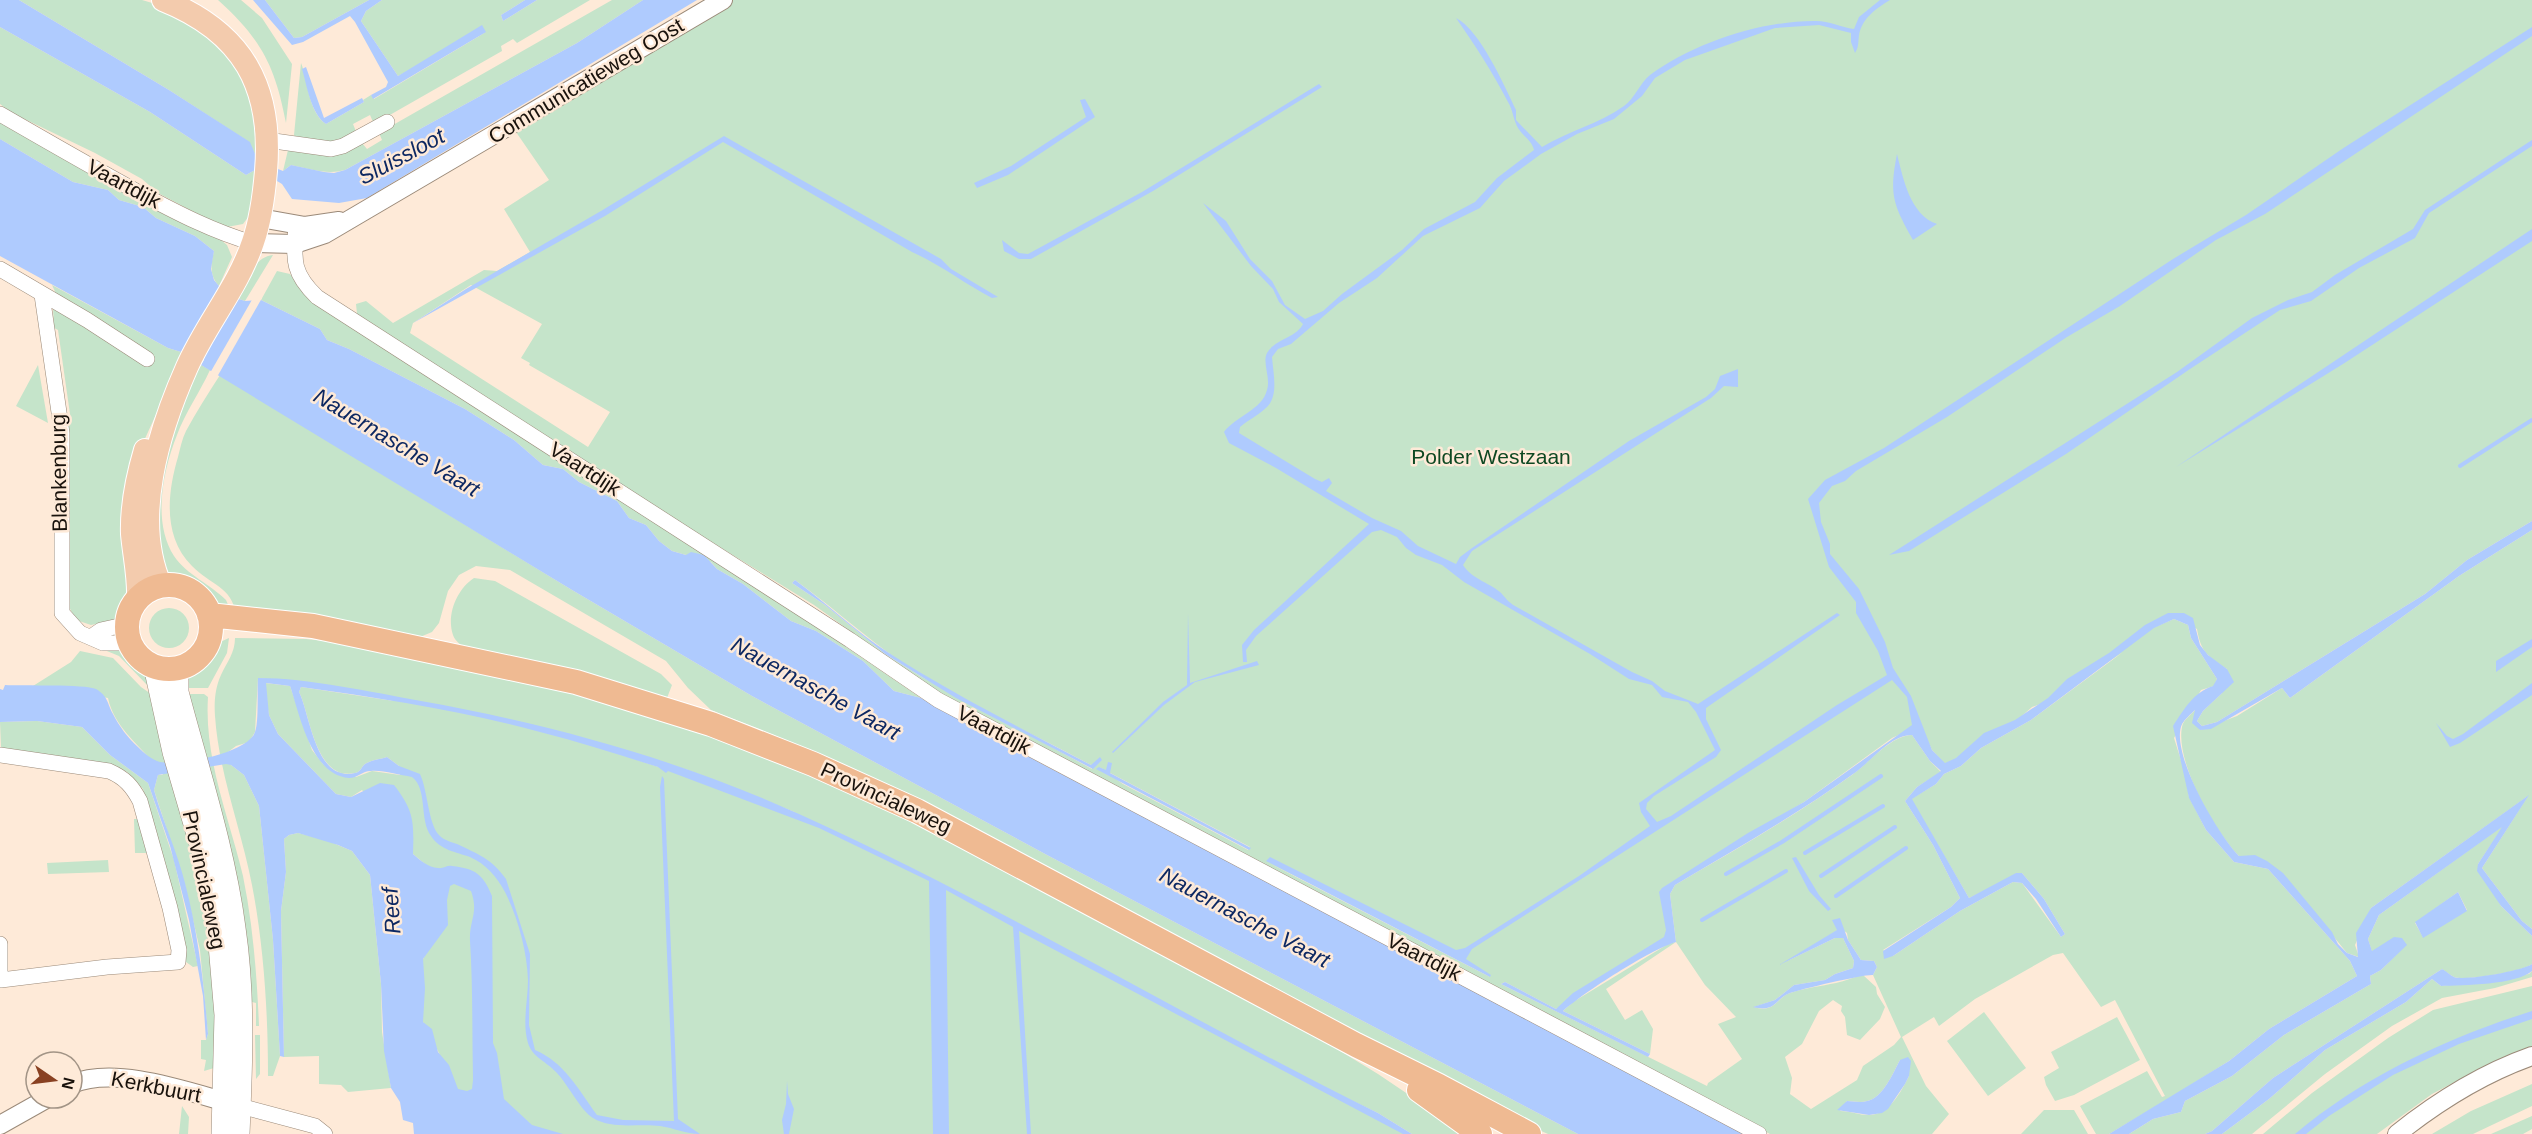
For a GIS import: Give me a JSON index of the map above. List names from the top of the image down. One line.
{"streets":{"highway":["Provincialeweg"],"street":["Communicatieweg Oost","Vaartdijk","Blankenburg","Kerkbuurt"]},"crossings":[["Communicatieweg Oost","Vaartdijk"],["Blankenburg","Provincialeweg"],["Provincialeweg","Kerkbuurt"]],"water":["Sluissloot","Nauernasche Vaart","Reef"],"parks":["Polder Westzaan"],"north":"right"}
